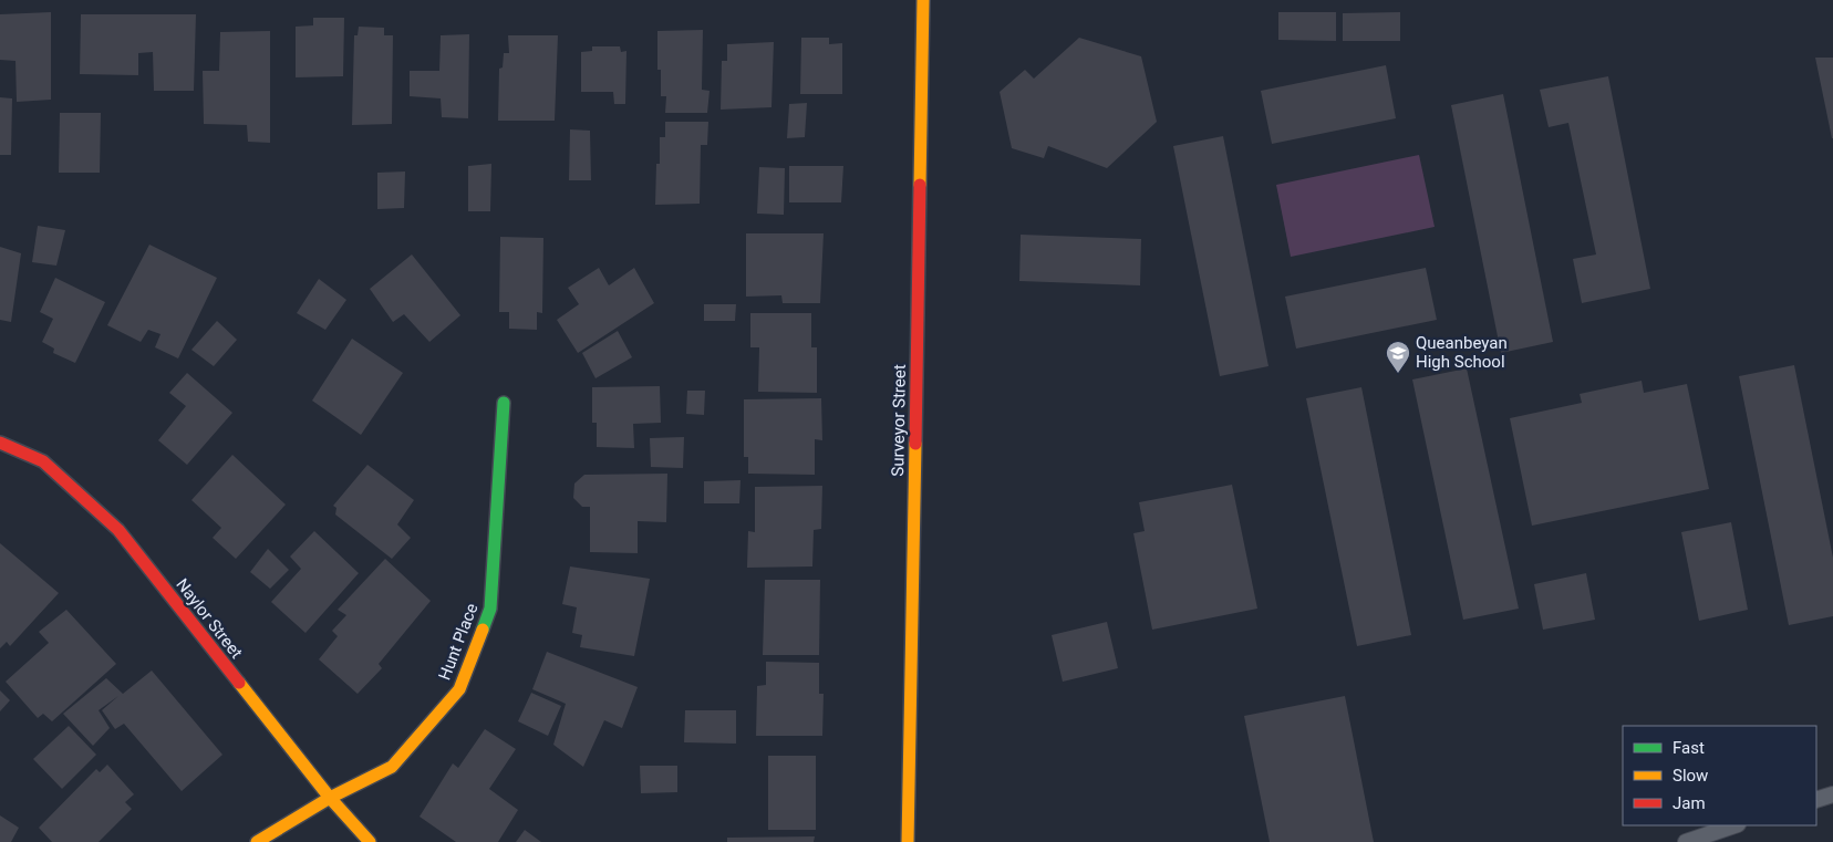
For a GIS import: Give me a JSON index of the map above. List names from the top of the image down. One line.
{"streets":{"street":["Surveyor Street","Naylor Street","Hunt Place"]},"crossings":[["Naylor Street","Hunt Place"]],"places":{"school or university":["Queanbeyan High School"]},"legend":["Fast","Slow","Jam"]}
